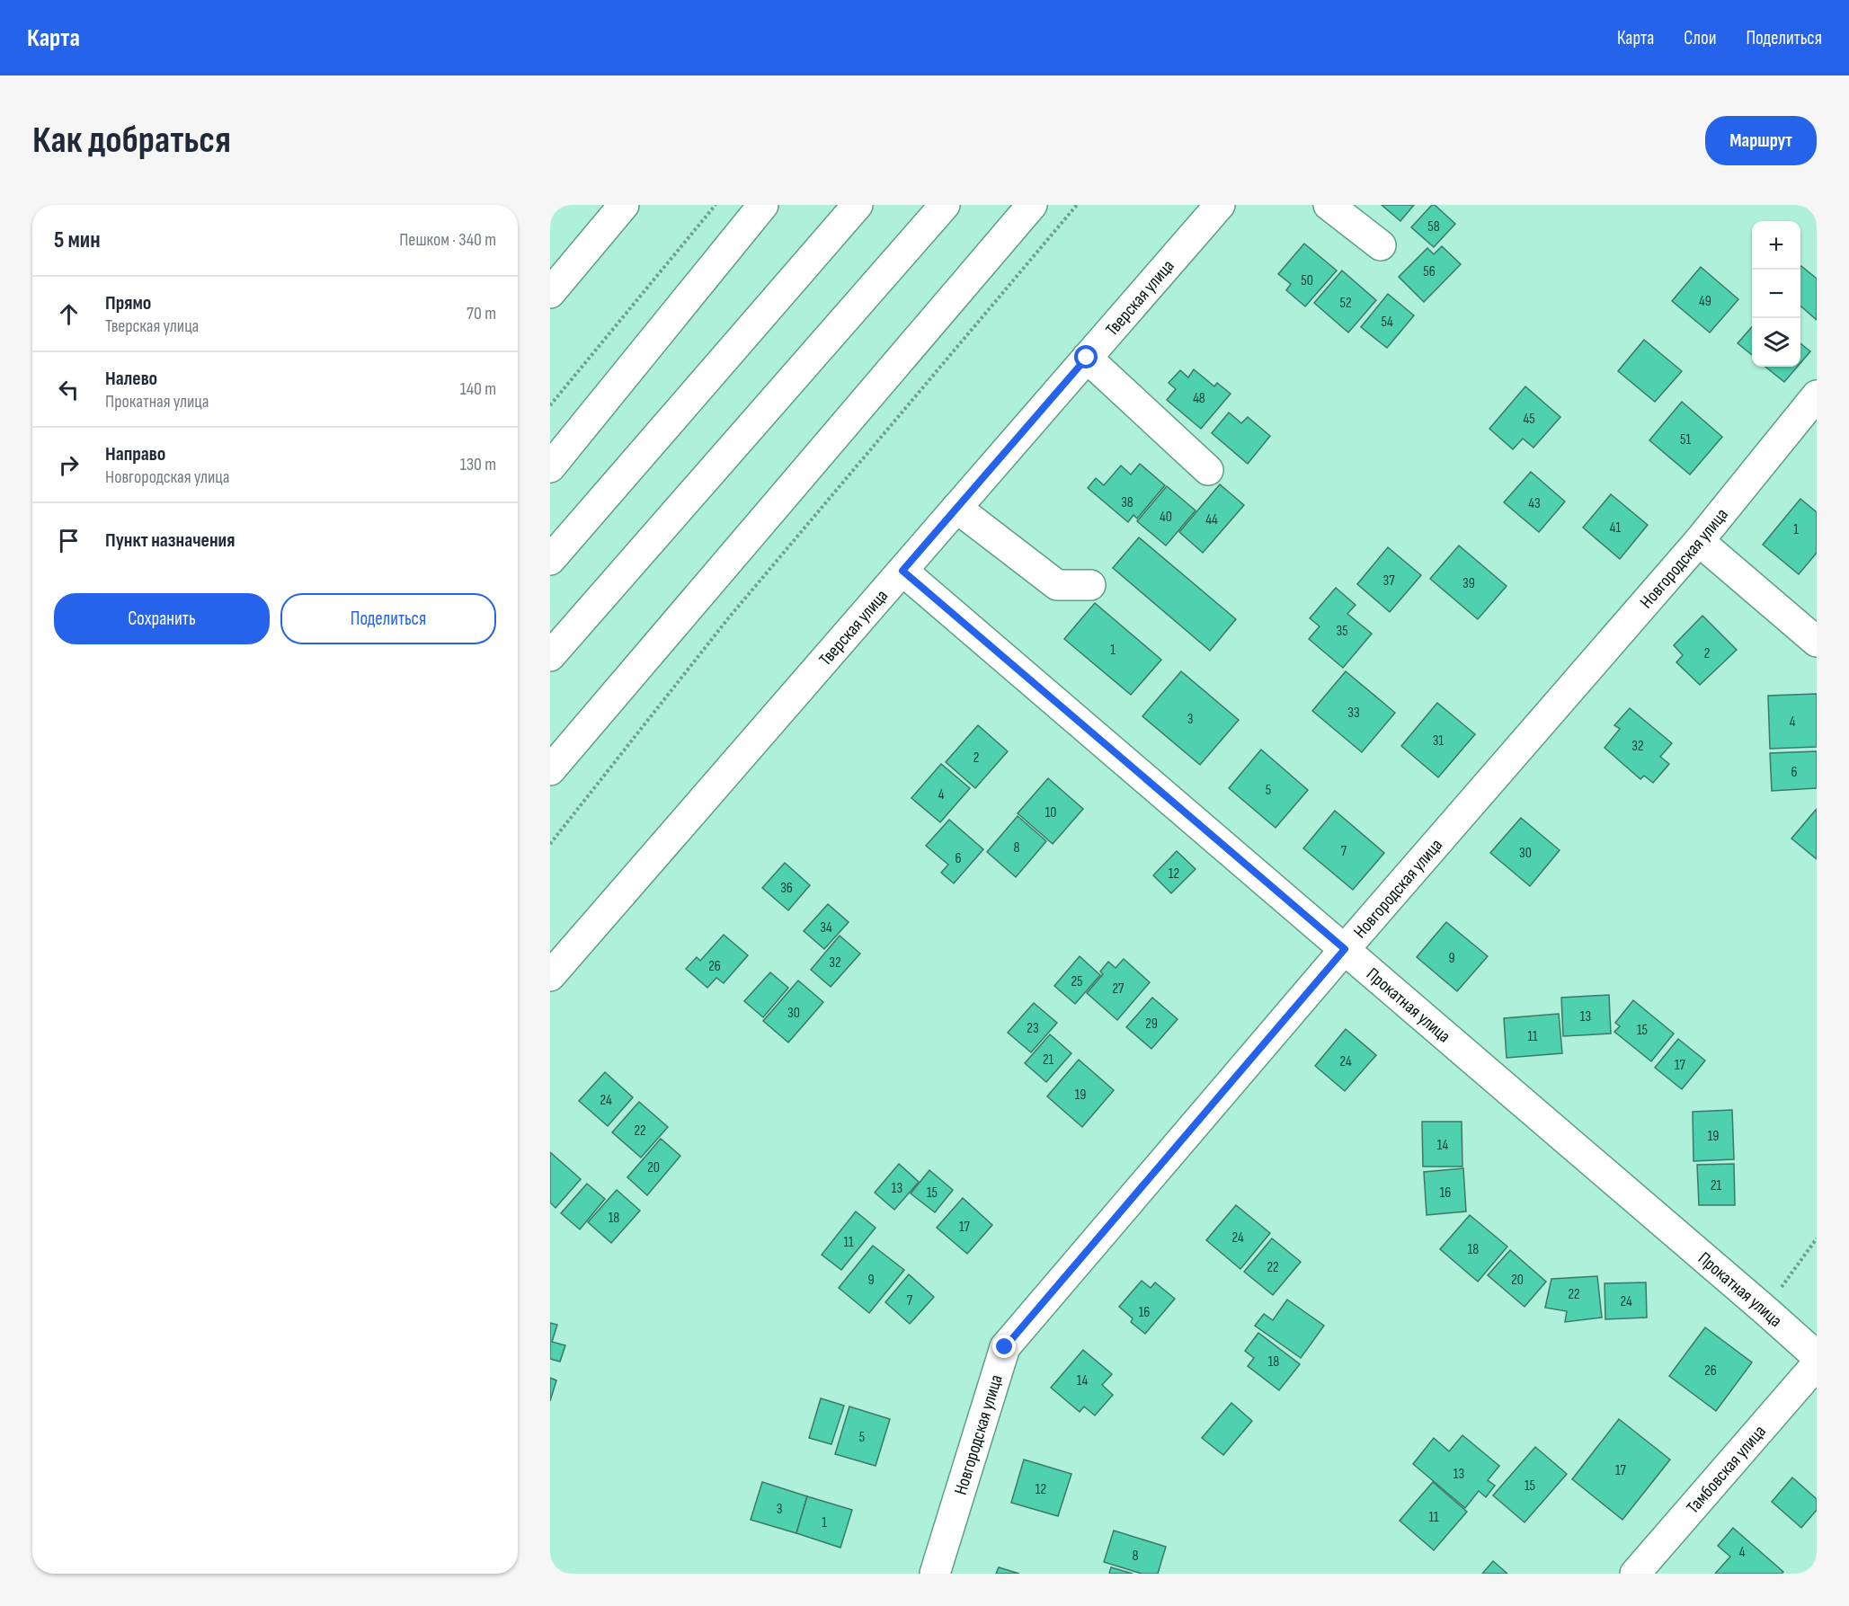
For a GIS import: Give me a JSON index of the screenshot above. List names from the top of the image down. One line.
{"streets":{"street":["Тверская улица","Новгородская улица","Прокатная улица","Тамбовская улица"]},"crossings":[["Тверская улица","Прокатная улица"],["Новгородская улица","Прокатная улица"]],"house_numbers":["58","56","50","49","52","54","48","45","51","38","43","40","44","41","1","37","39","35","1","2","33","3","4","31","32","2","6","5","4","10","8","7","30","6","12","36","34","9","32","26","25","27","30","13","29","23","15","11","21","24","17","19","24","22","19","14","20","21","13","15","16","18","17","24","11","18","22","9","20","22","7","24","16","18","26","14","5","17","13","15","12","3","11","1","4","8"],"page":{"header":"Карта","nav":["Карта","Слои","Поделиться"],"buttons":["Маршрут",["Сохранить","Поделиться"]],"title":"Как добраться","heading":["5 мин","Пешком · 340 m"],"map_buttons":["+","−"],"list":[["Прямо","Тверская улица","70 m"],["Налево","Прокатная улица","140 m"],["Направо","Новгородская улица","130 m"],"Пункт назначения"]}}
